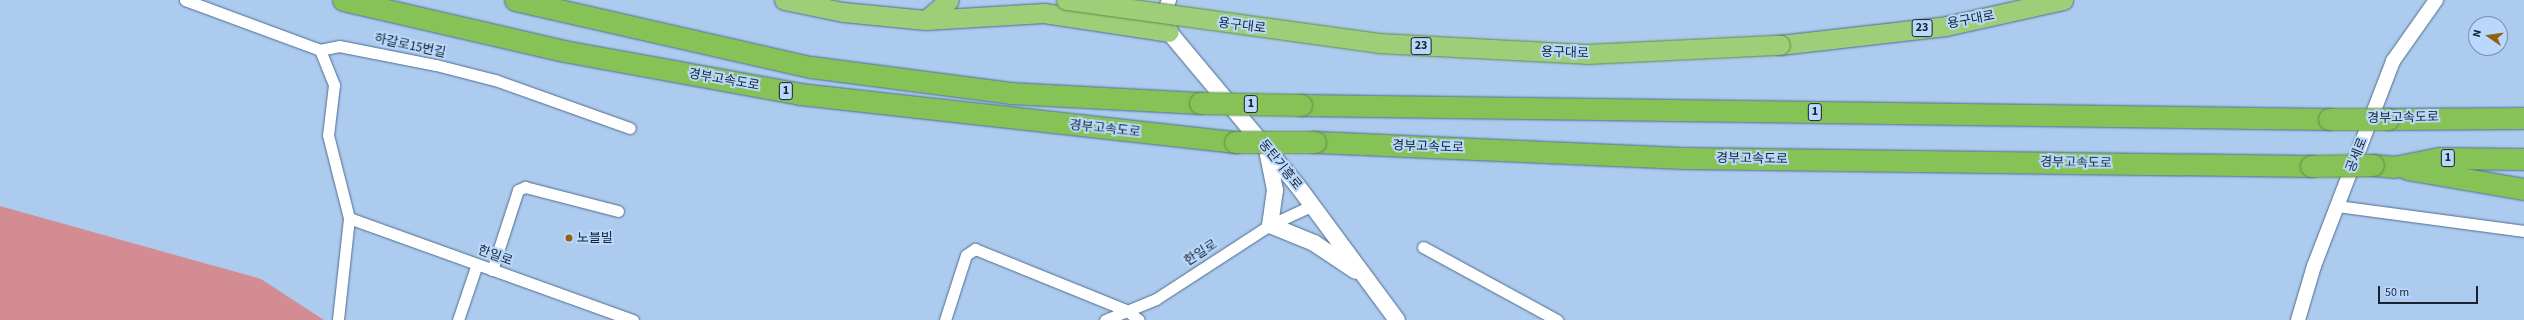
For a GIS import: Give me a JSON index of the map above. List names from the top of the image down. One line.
{"streets":{"highway":["용구대로","23","경부고속도로","1"],"main road":["동탄기흥로"],"street":["하갈로15번길","공세로","한일로"]},"crossings":[["동탄기흥로","한일로"]],"places":["노블빌"],"scale_bar":"50 m","north":"left"}
